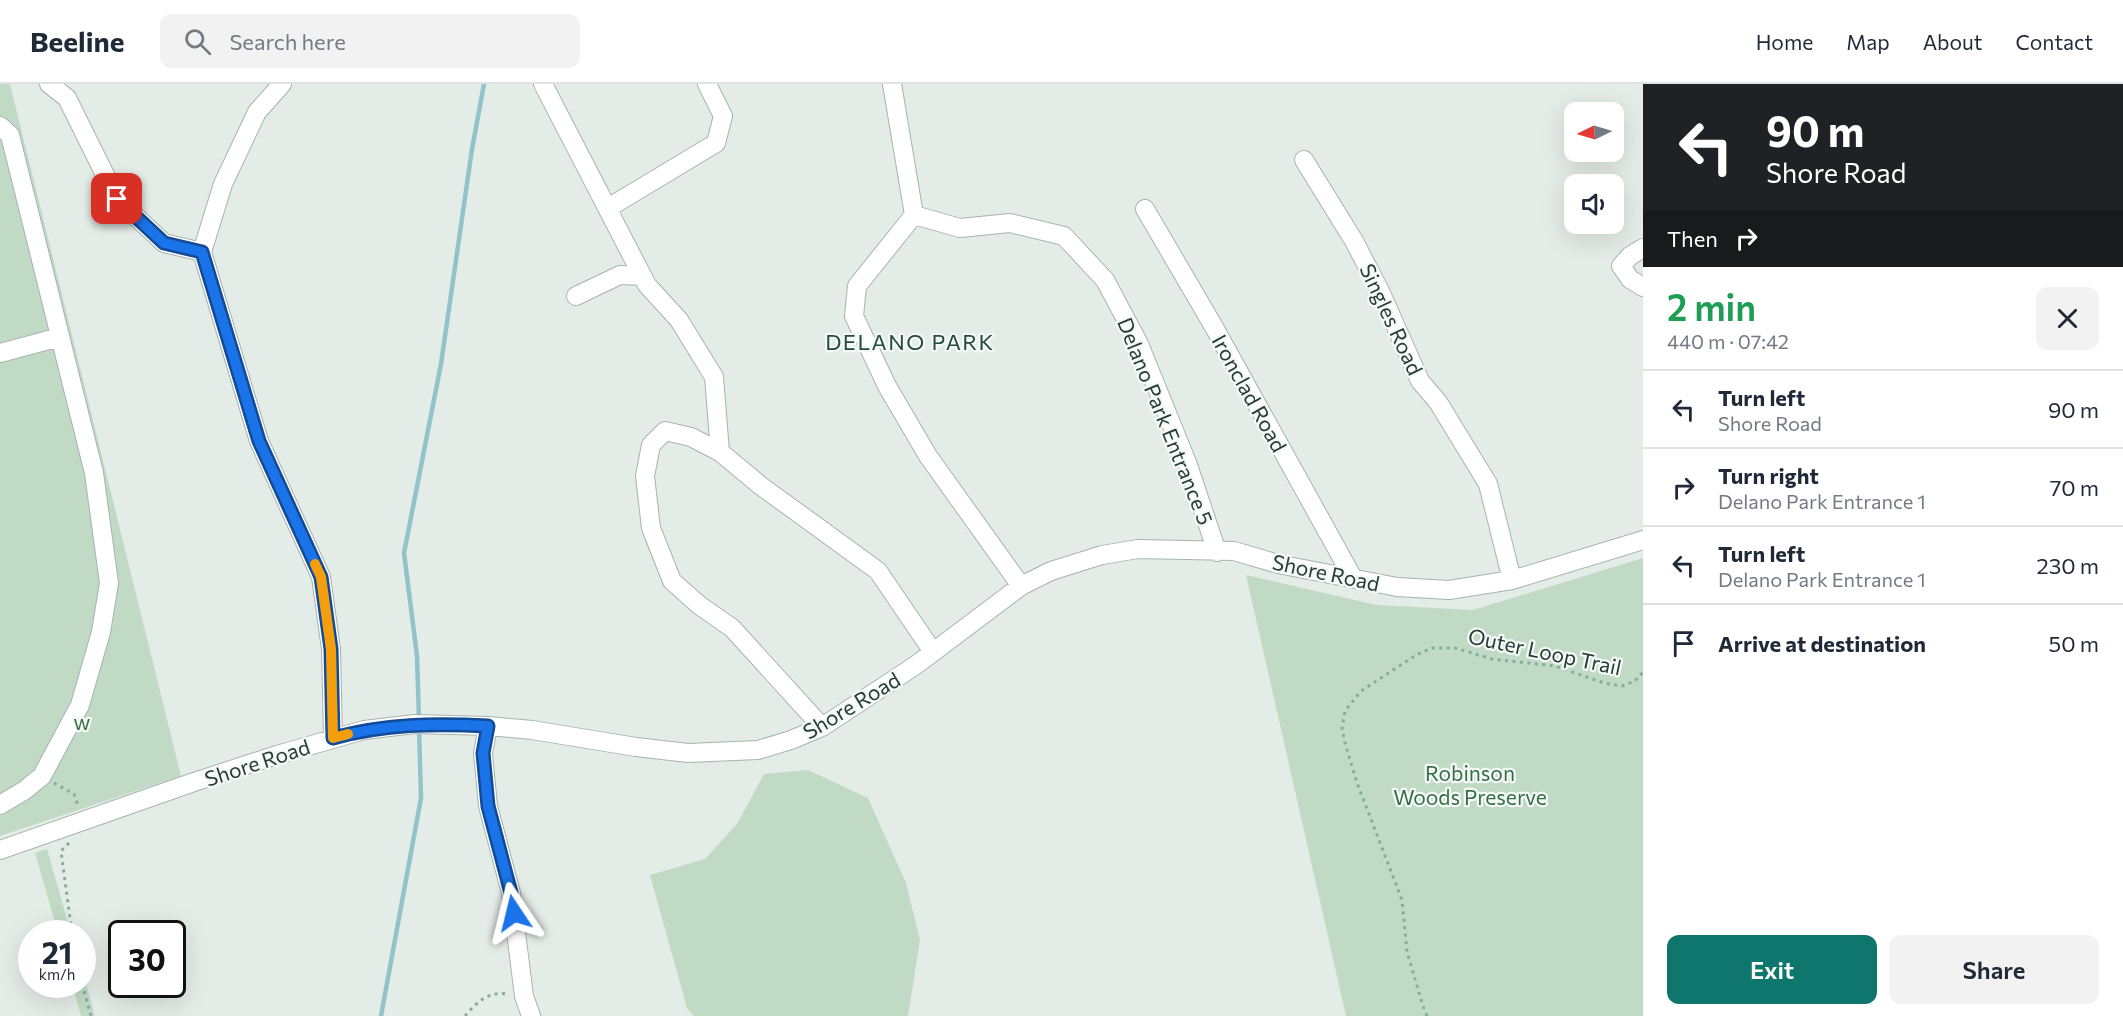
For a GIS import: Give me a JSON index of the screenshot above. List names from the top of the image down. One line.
{"streets":{"street":["Singles Road","Ironclad Road","Delano Park Entrance 5","Shore Road"],"path":["Outer Loop Trail"]},"crossings":[["Singles Road","Shore Road"],["Ironclad Road","Shore Road"],["Delano Park Entrance 5","Shore Road"]],"districts":["DELANO PARK"],"parks":["w","Robinson Woods Preserve"],"north":"left","page":{"header":"Beeline","search":"Search here","nav":["Home","Map","About","Contact"],"turn":["90 m","Shore Road"],"then":"Then","heading":["2 min","440 m · 07:42"],"list":[{"name":"Turn left","note":"Shore Road","value":"90 m"},{"name":"Turn right","note":"Delano Park Entrance 1","value":"70 m"},{"name":"Turn left","note":"Delano Park Entrance 1","value":"230 m"},{"name":"Arrive at destination","value":"50 m"}],"speed":"21 km/h","limit":"30","buttons":["Exit","Share"]}}
